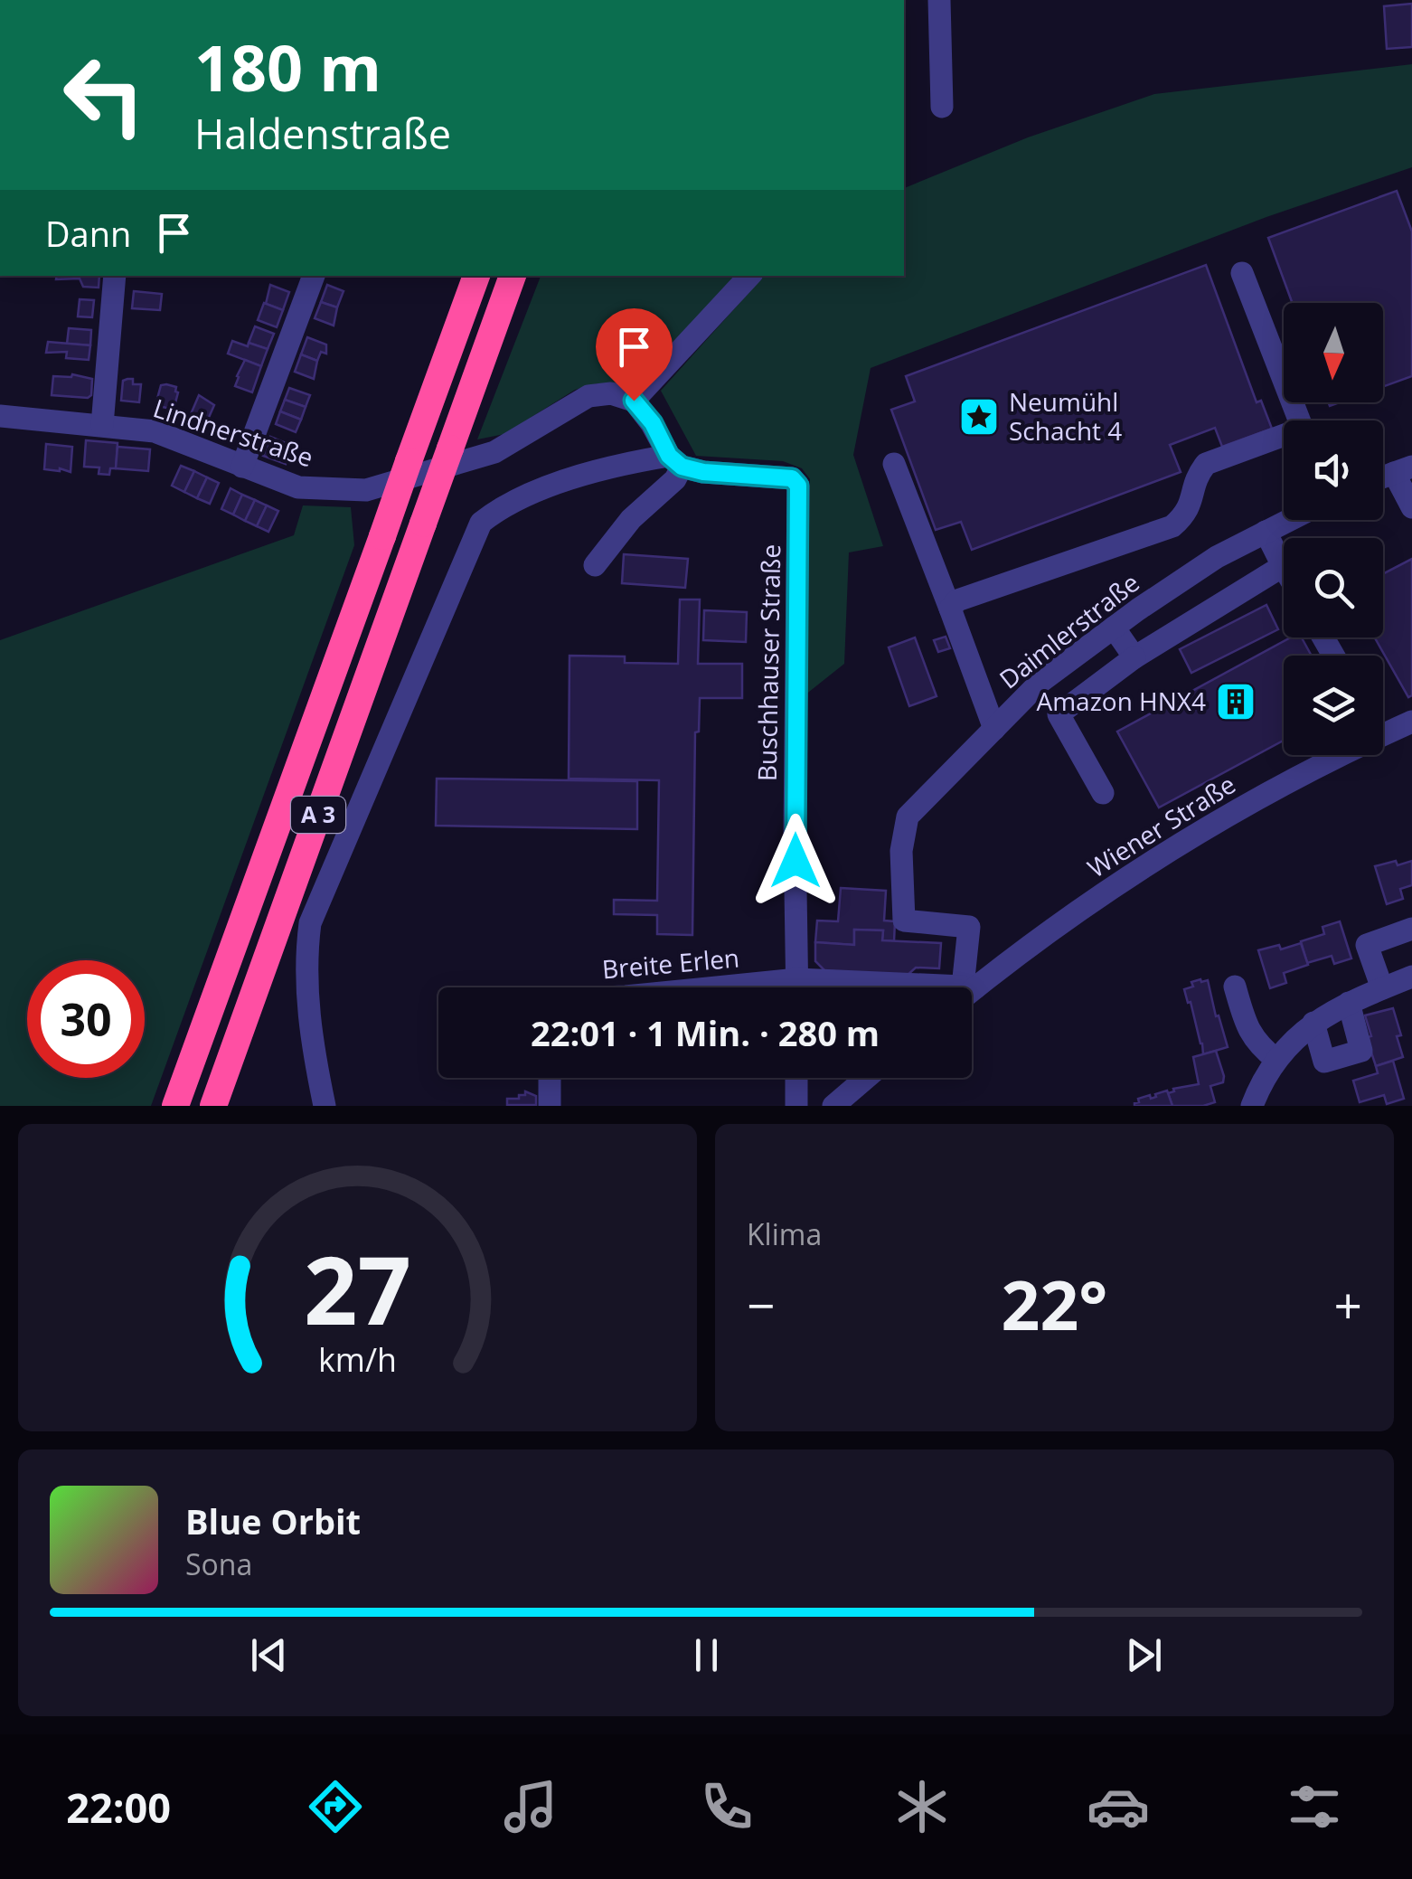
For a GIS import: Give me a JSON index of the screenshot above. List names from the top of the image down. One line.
{"streets":{"highway":["A 3"],"street":["Lindnerstraße","Daimlerstraße","Buschhauser Straße","Wiener Straße","Breite Erlen"]},"crossings":[["Buschhauser Straße","Breite Erlen"]],"places":{"place":["Neumühl Schacht 4"],"building":["Amazon HNX4"]},"north":"bottom","page":{"turn":["180 m","Haldenstraße"],"then":"Dann","limit":"30","trip":"22:01 · 1 Min. · 280 m","tile":"Klima","heat":["−","22°","+"],"song":["Blue Orbit","Sona"],"tabs":"22:00","gauge":["27","km/h"]}}
